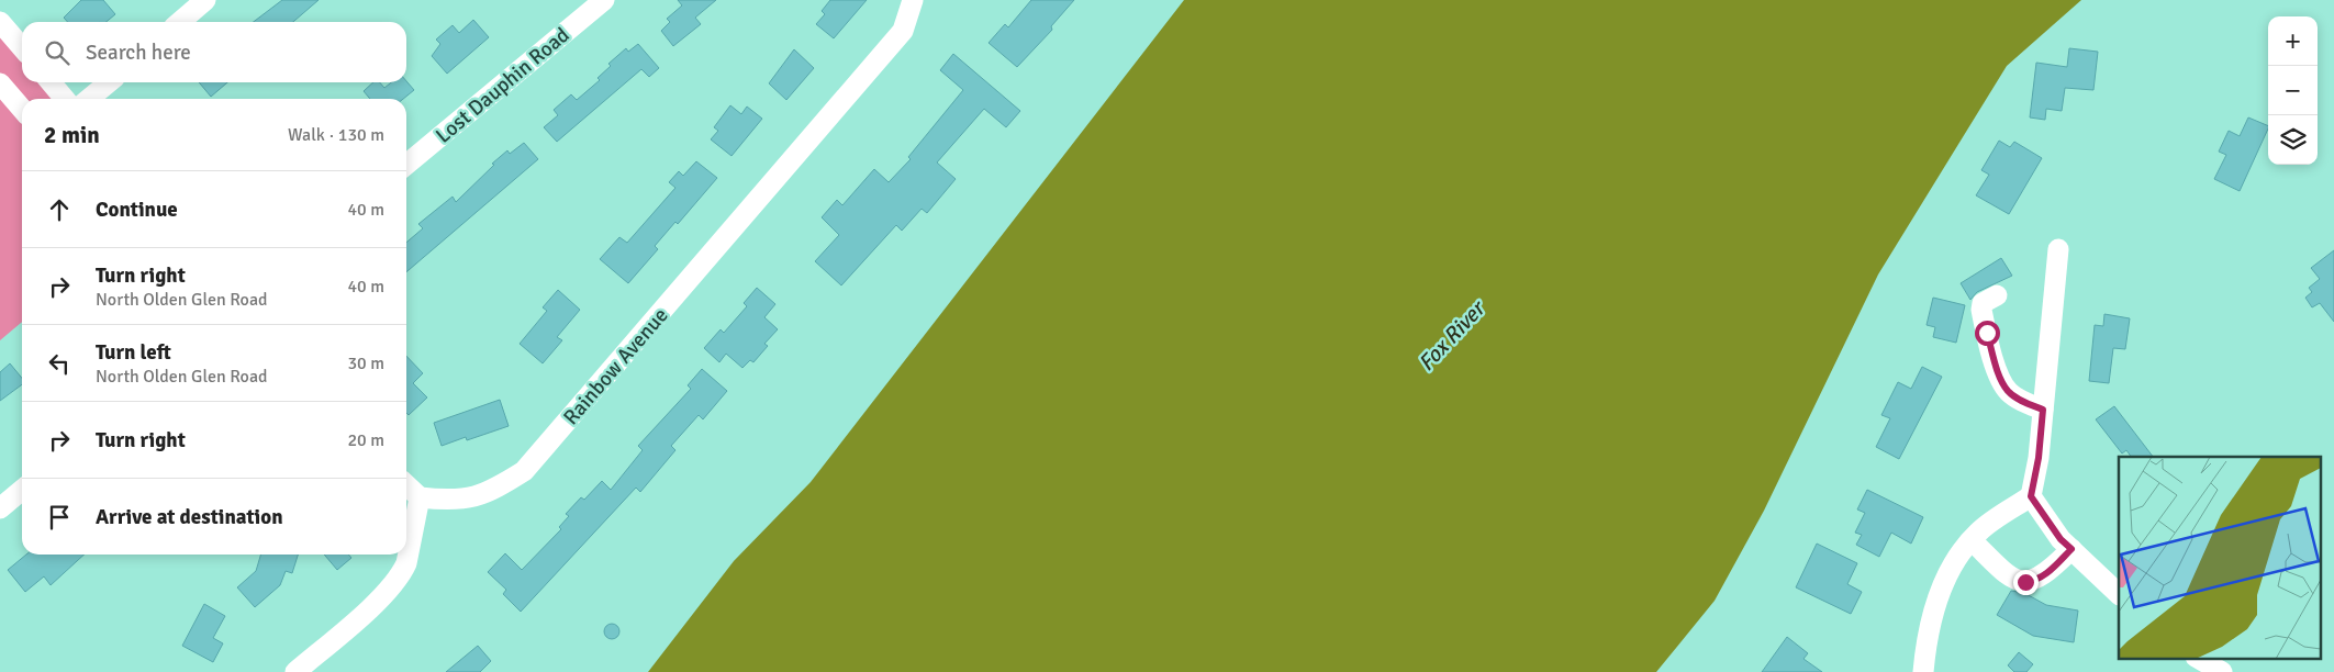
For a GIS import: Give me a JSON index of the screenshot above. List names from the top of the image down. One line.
{"streets":{"street":["Lost Dauphin Road","Rainbow Avenue"]},"water":["Fox River"],"page":{"map_buttons":["+","−"],"search":"Search here","heading":["2 min","Walk · 130 m"],"list":[["Continue","40 m"],["Turn right","North Olden Glen Road","40 m"],["Turn left","North Olden Glen Road","30 m"],["Turn right","20 m"],"Arrive at destination"]}}
